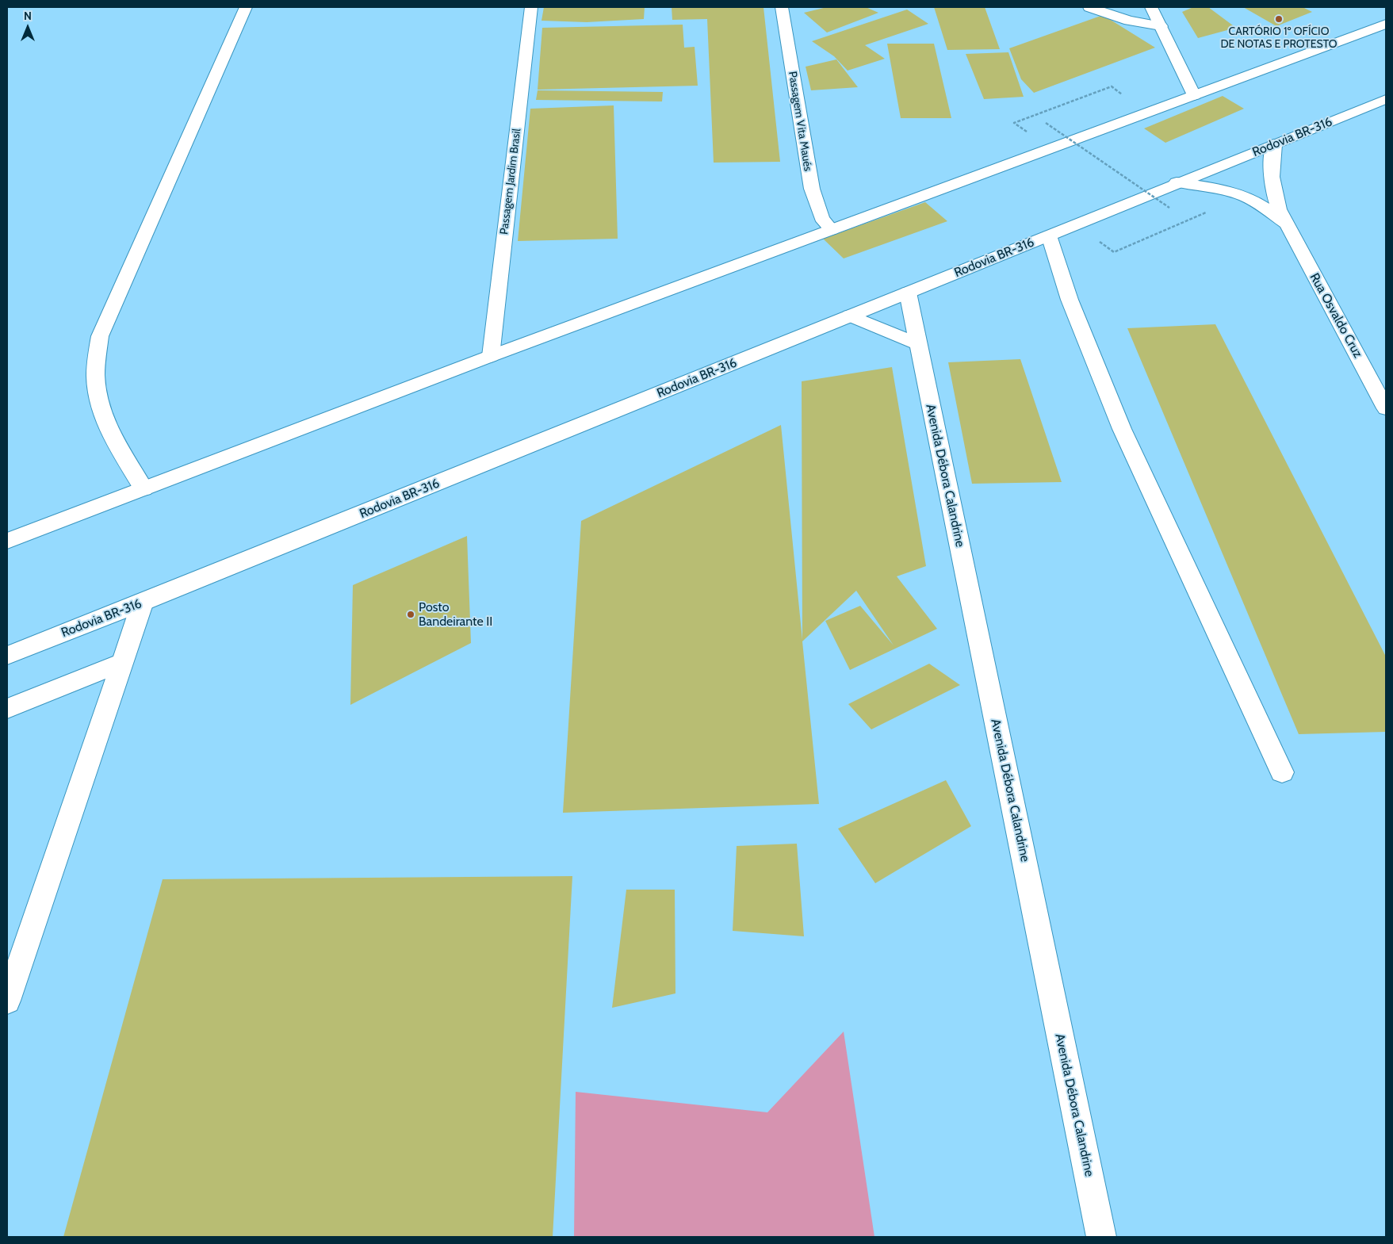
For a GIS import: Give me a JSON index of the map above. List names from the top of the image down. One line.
{"streets":{"main road":["Passagem Vita Maués","Rodovia BR-316","Passagem Jardim Brasil","Rua Osvaldo Cruz","Avenida Débora Calandrine"]},"crossings":[["Rodovia BR-316","Rua Osvaldo Cruz"],["Rodovia BR-316","Avenida Débora Calandrine"]],"places":["CARTÓRIO 1º OFÍCIO DE NOTAS E PROTESTO","Posto Bandeirante II"],"north":"top"}
